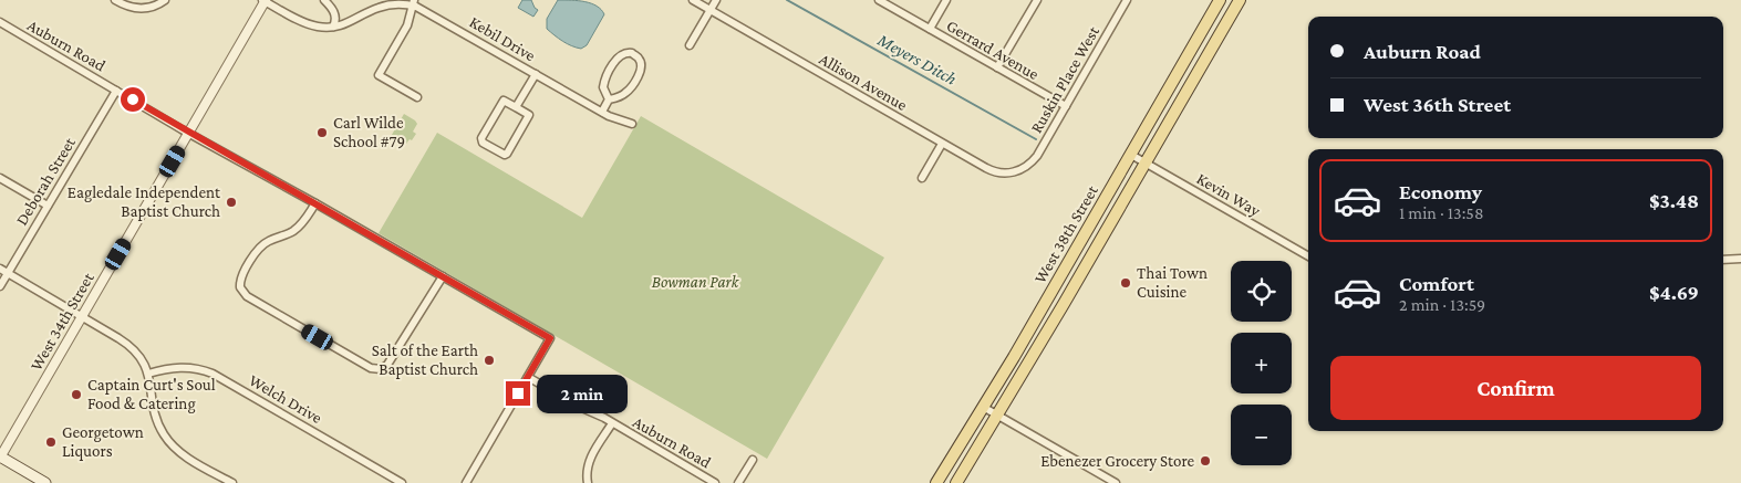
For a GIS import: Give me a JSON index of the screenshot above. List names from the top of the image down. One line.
{"streets":{"main road":["West 38th Street"],"street":["Kebil Drive","Auburn Road","Gerrard Avenue","Ruskin Place West","Allison Avenue","Deborah Street","Kevin Way","West 34th Street","Welch Drive"]},"crossings":[["Kebil Drive","West 34th Street"],["Auburn Road","Deborah Street"],["Auburn Road","West 34th Street"],["Gerrard Avenue","Ruskin Place West"],["Ruskin Place West","Allison Avenue"],["Kevin Way","West 38th Street"]],"water":["Meyers Ditch"],"parks":["Bowman Park"],"places":["Carl Wilde School #79","Eagledale Independent Baptist Church","Thai Town Cuisine","Salt of the Earth Baptist Church","Captain Curt's Soul Food & Catering","Georgetown Liquors","Ebenezer Grocery Store"],"page":{"banner":["Auburn Road","West 36th Street"],"list":[{"name":"Economy","note":"1 min · 13:58","value":"$3.48"},{"name":"Comfort","note":"2 min · 13:59","value":"$4.69"}],"map_buttons":["+","−"],"buttons":"Confirm","bubble":"2 min"}}
